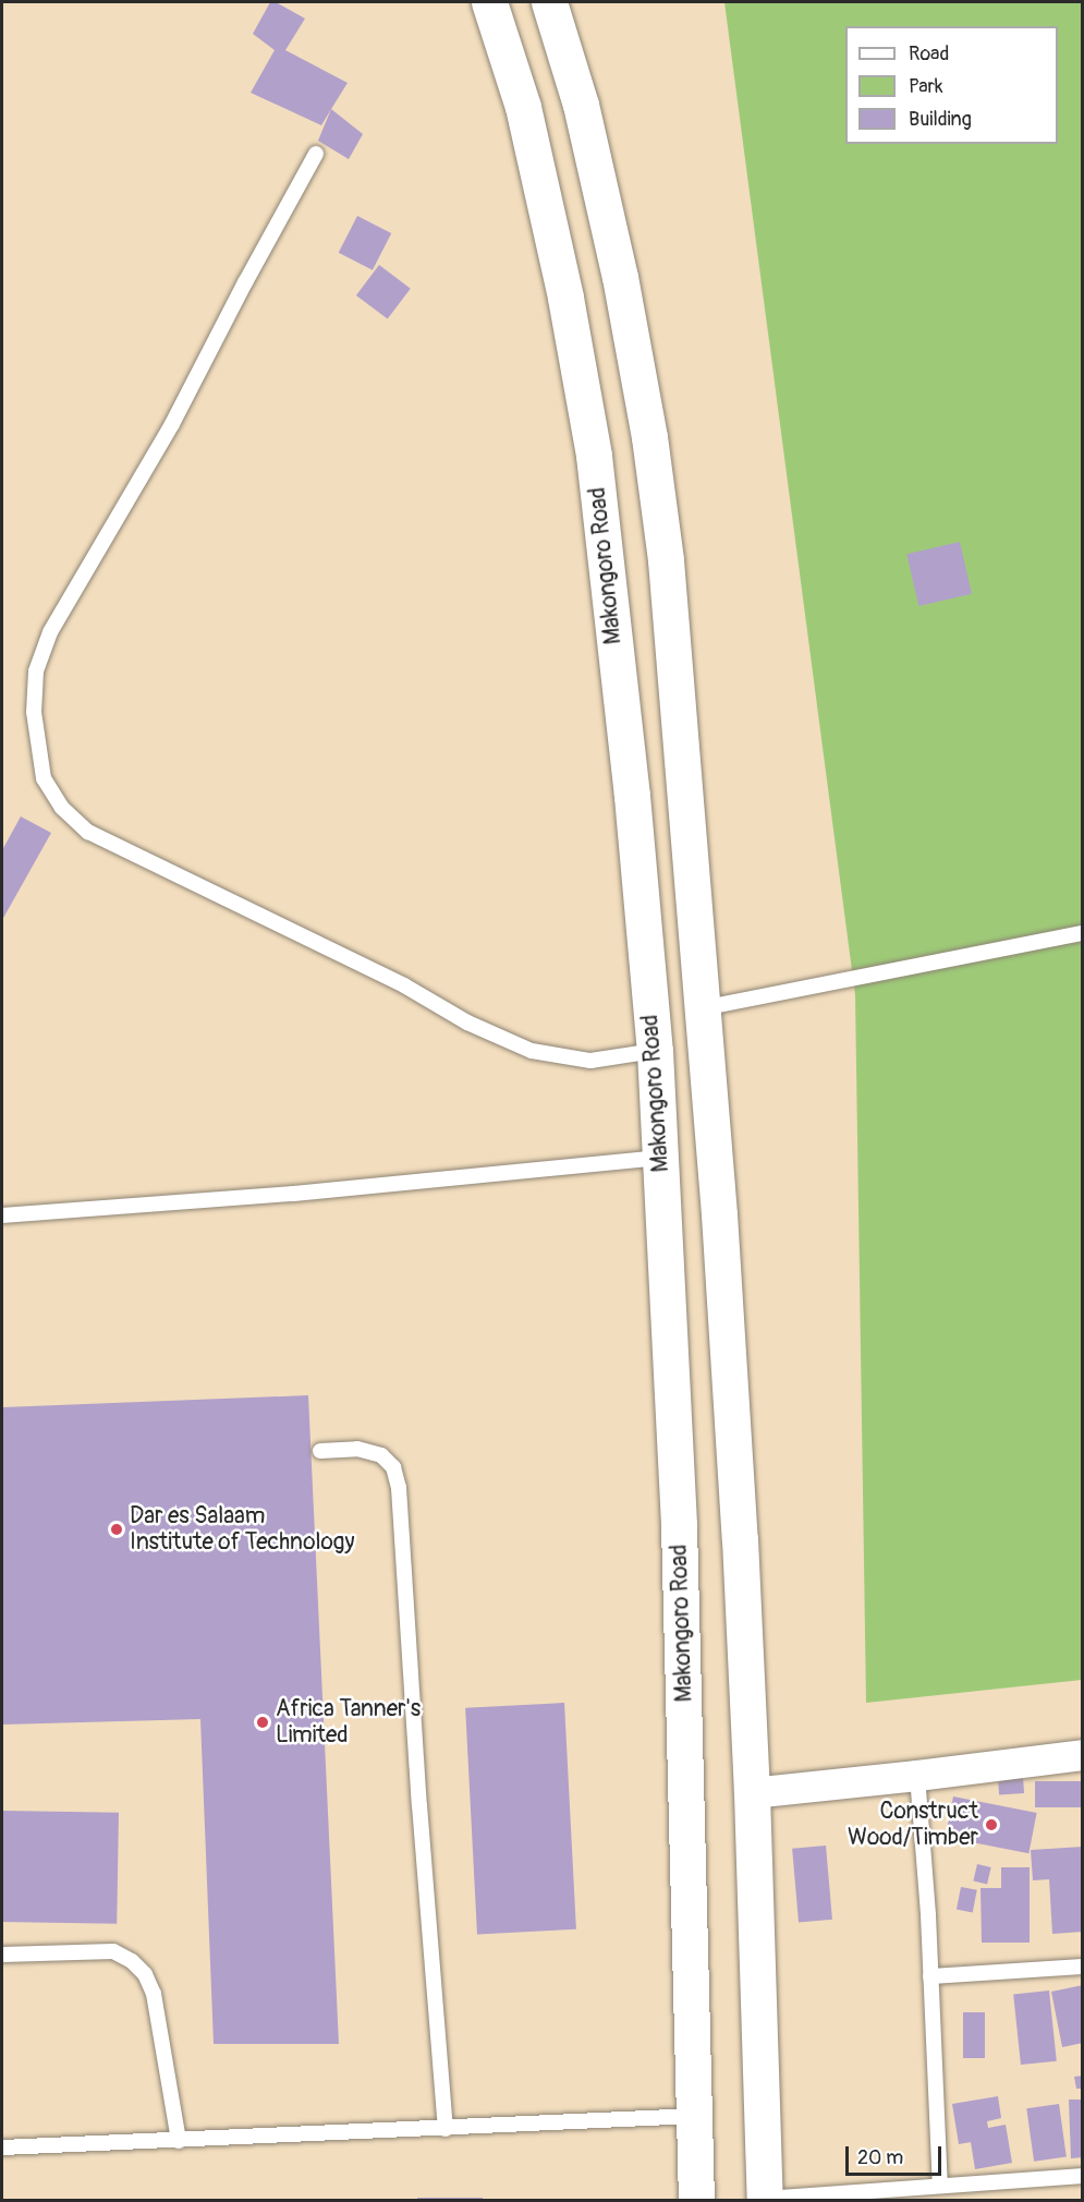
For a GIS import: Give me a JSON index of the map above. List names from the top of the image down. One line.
{"streets":{"main road":["Makongoro Road"]},"places":["Dar es Salaam Institute of Technology","Africa Tanner's Limited","Construct Wood/Timber"],"legend":["Road","Park","Building"],"scale_bar":"20 m"}
